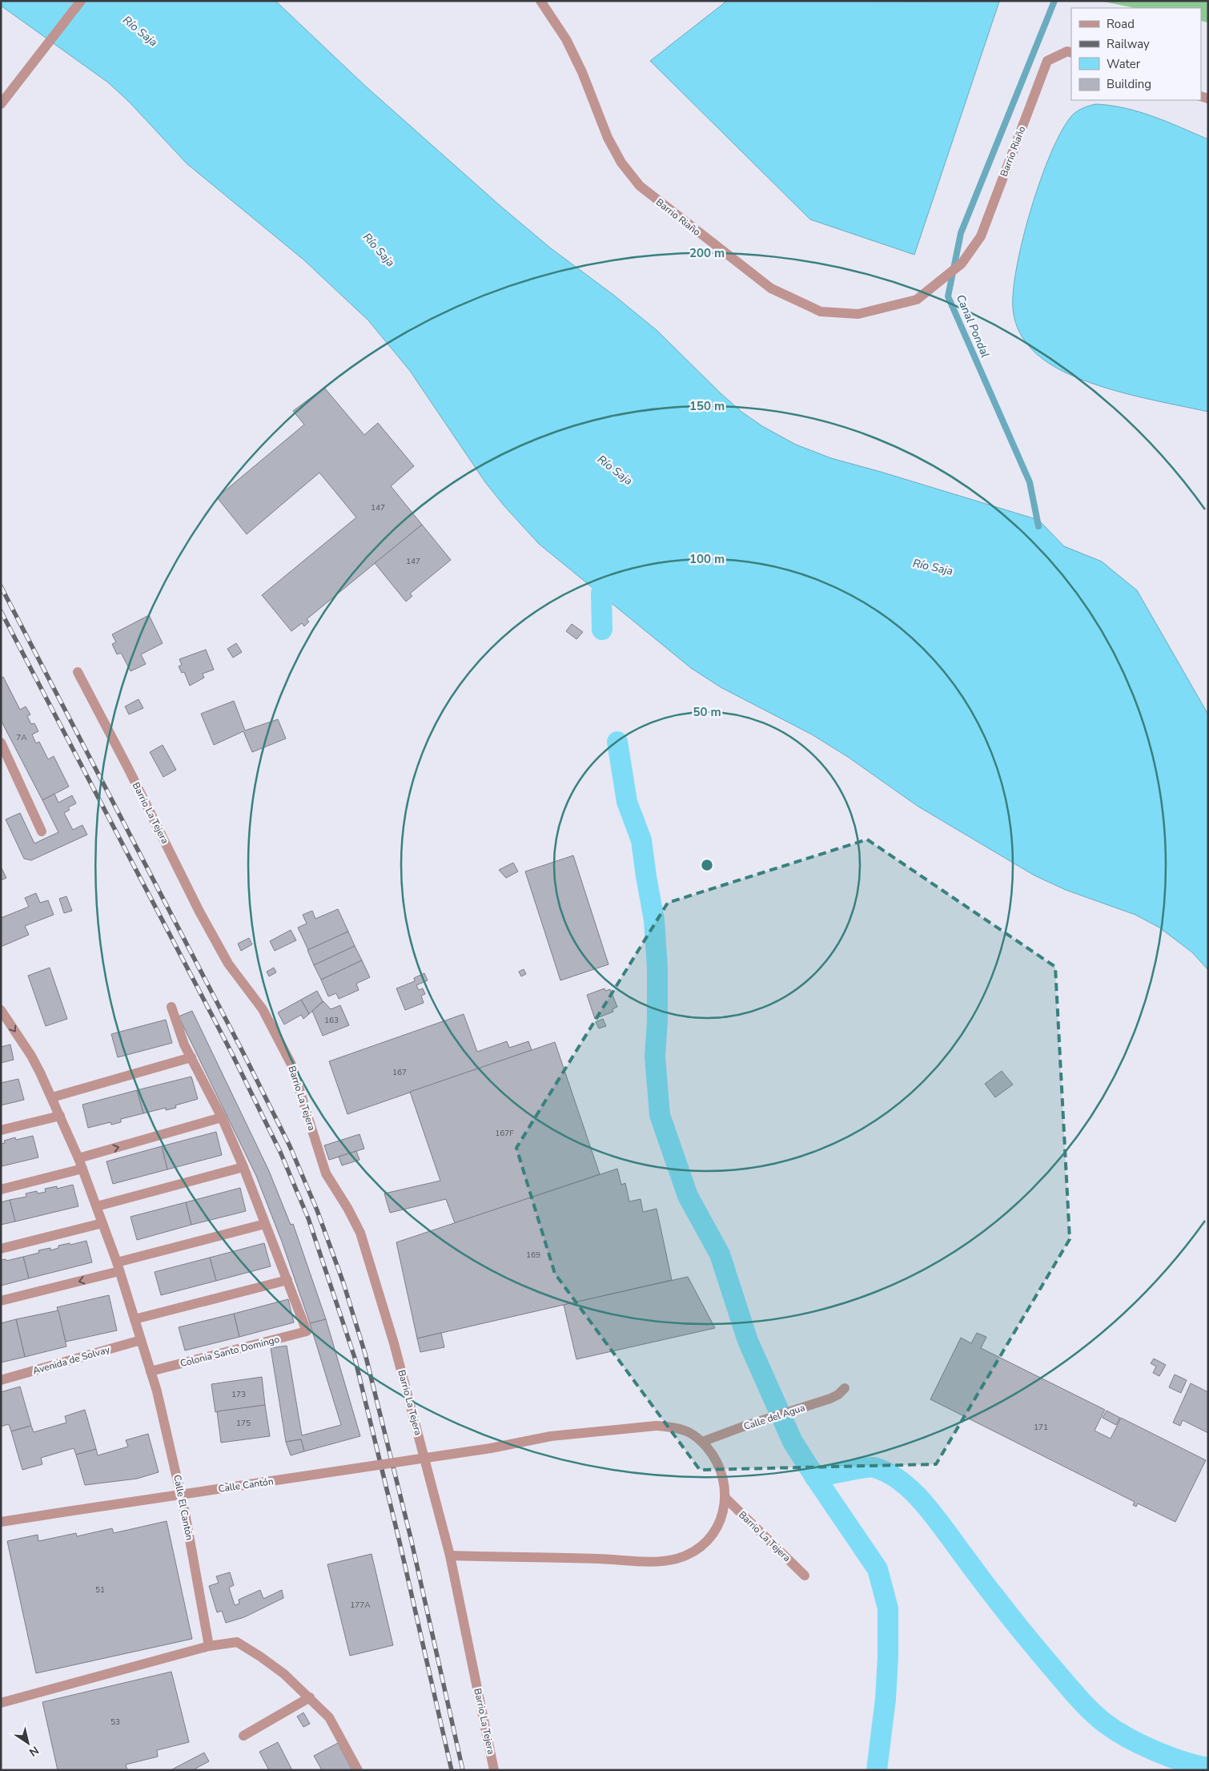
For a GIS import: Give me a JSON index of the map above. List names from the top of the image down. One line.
{"streets":{"street":["Barrio Riaño","Barrio La Tejera","Colonia Santo Domingo","Avenida de Solvay","Calle del Agua","Calle Cantón","Calle El Cantón"]},"crossings":[["Barrio La Tejera","Calle del Agua"],["Barrio La Tejera","Calle Cantón"],["Colonia Santo Domingo","Calle El Cantón"]],"water":["Río Saja","Canal Pondal"],"house_numbers":["147","147","7A","163","167","167F","169","173","175","171","51","177A","53"],"legend":["Road","Railway","Water","Building"],"north":"bottom right","rings":["200 m","150 m","100 m","50 m"]}
